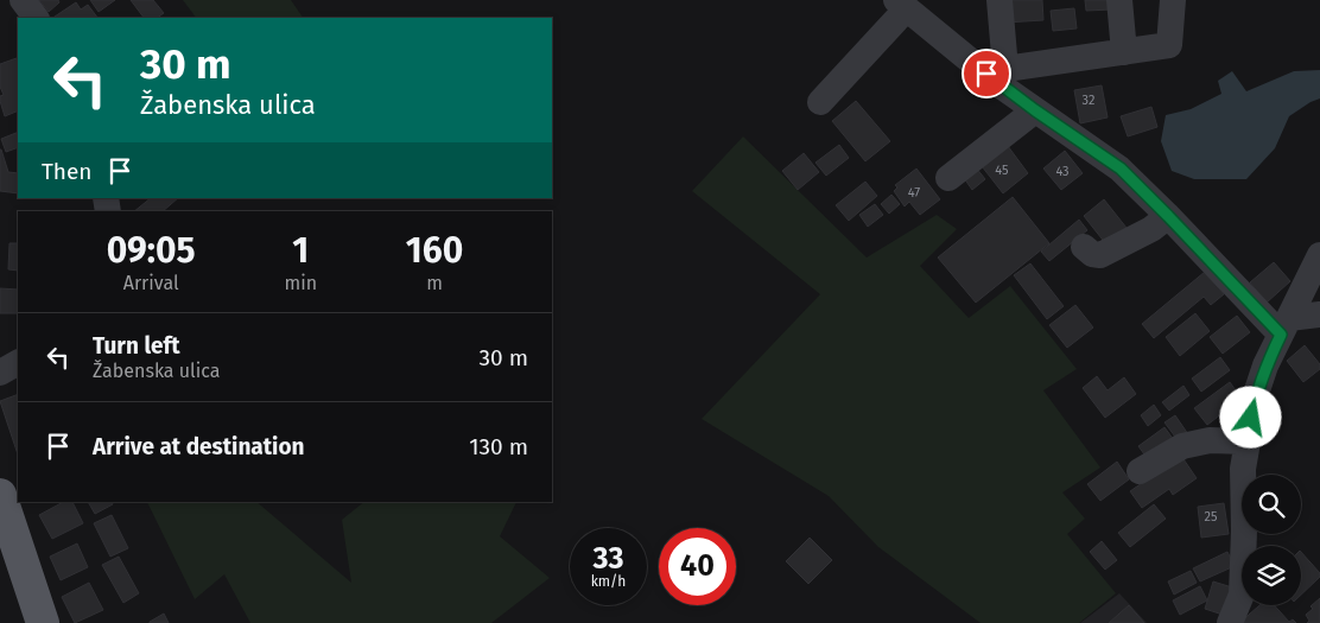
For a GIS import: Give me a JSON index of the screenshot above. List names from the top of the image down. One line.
{"house_numbers":["32","45","43","47","25"],"page":{"turn":["30 m","Žabenska ulica"],"then":"Then","eta":["09:05","Arrival","1","min","160","m"],"list":[{"name":"Turn left","note":"Žabenska ulica","value":"30 m"},{"name":"Arrive at destination","value":"130 m"}],"speed":"33 km/h","limit":"40"}}
